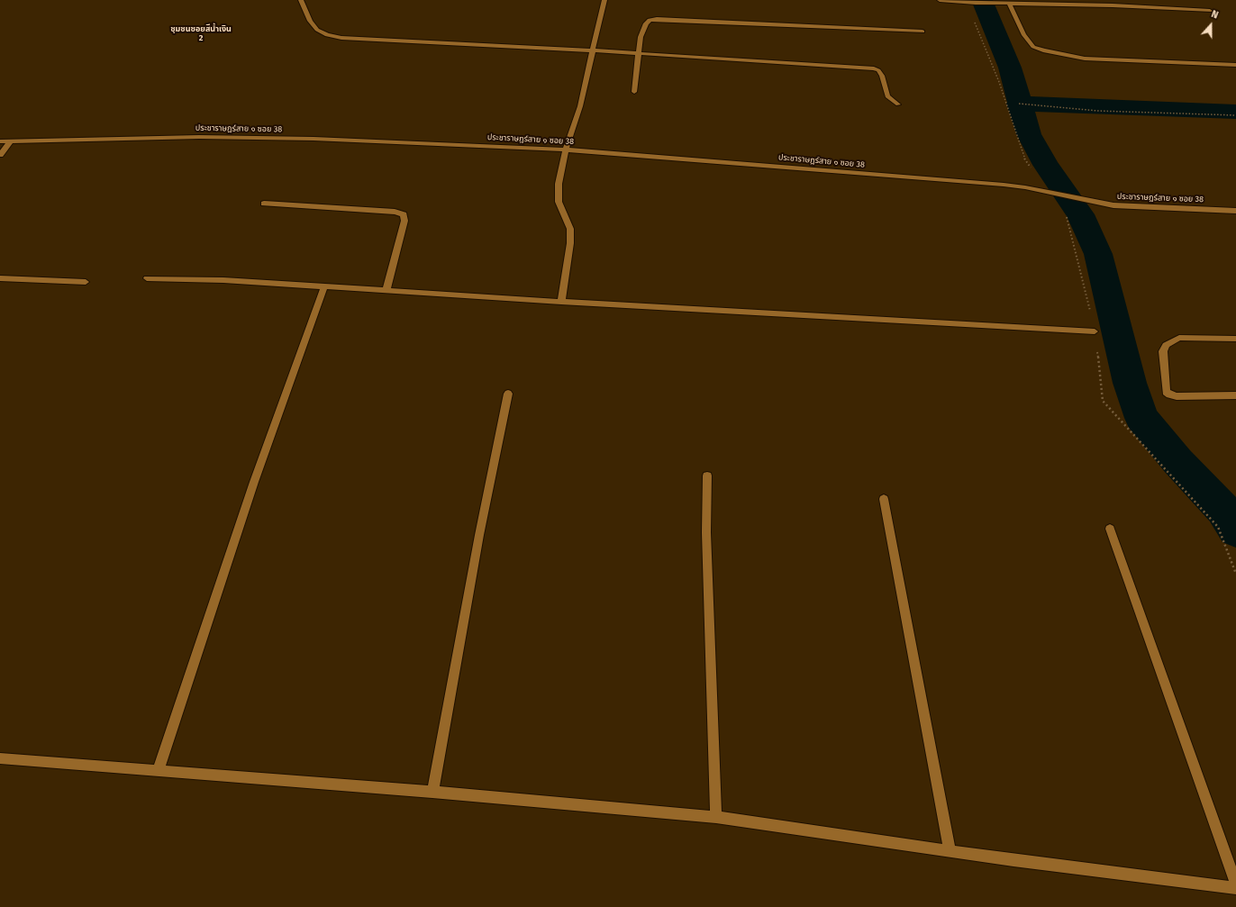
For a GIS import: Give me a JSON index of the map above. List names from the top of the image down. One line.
{"streets":{"street":["ประชาราษฎร์สาย ๑ ซอย 38"]},"districts":["ชุมชนซอยสีน้ำเงิน 2"],"north":"top"}
